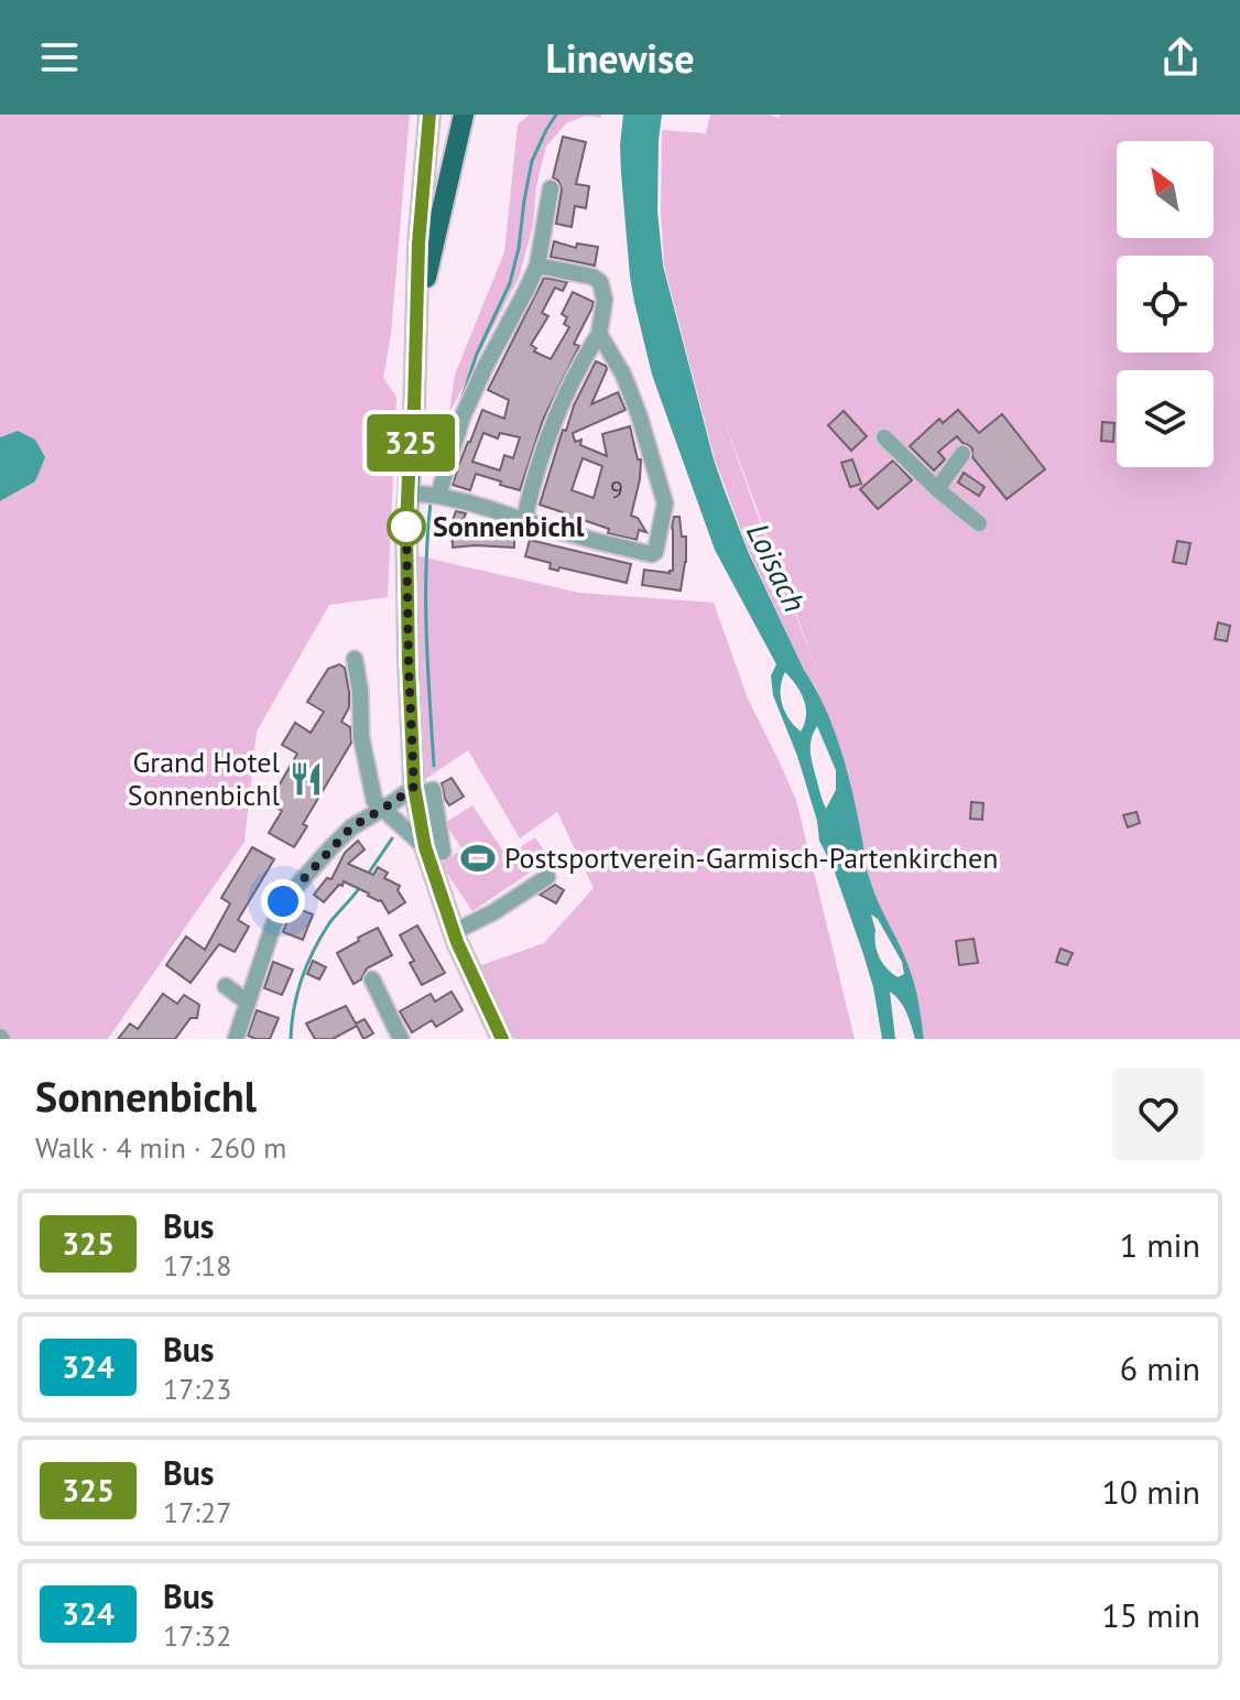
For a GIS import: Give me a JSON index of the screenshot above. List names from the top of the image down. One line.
{"water":["Loisach"],"places":{"other":["Sonnenbichl"],"restaurant":["Grand Hotel Sonnenbichl"],"sports":["Postsportverein-Garmisch-Partenkirchen"]},"lines":["bus line 325"],"house_numbers":["9"],"north":"top left","page":{"header":"Linewise","on_map":"325","heading":["Sonnenbichl","Walk · 4 min · 260 m"],"list":[{"mark":"325","name":"Bus","note":"17:18","value":"1 min"},{"mark":"324","name":"Bus","note":"17:23","value":"6 min"},{"mark":"325","name":"Bus","note":"17:27","value":"10 min"},{"mark":"324","name":"Bus","note":"17:32","value":"15 min"}]}}
